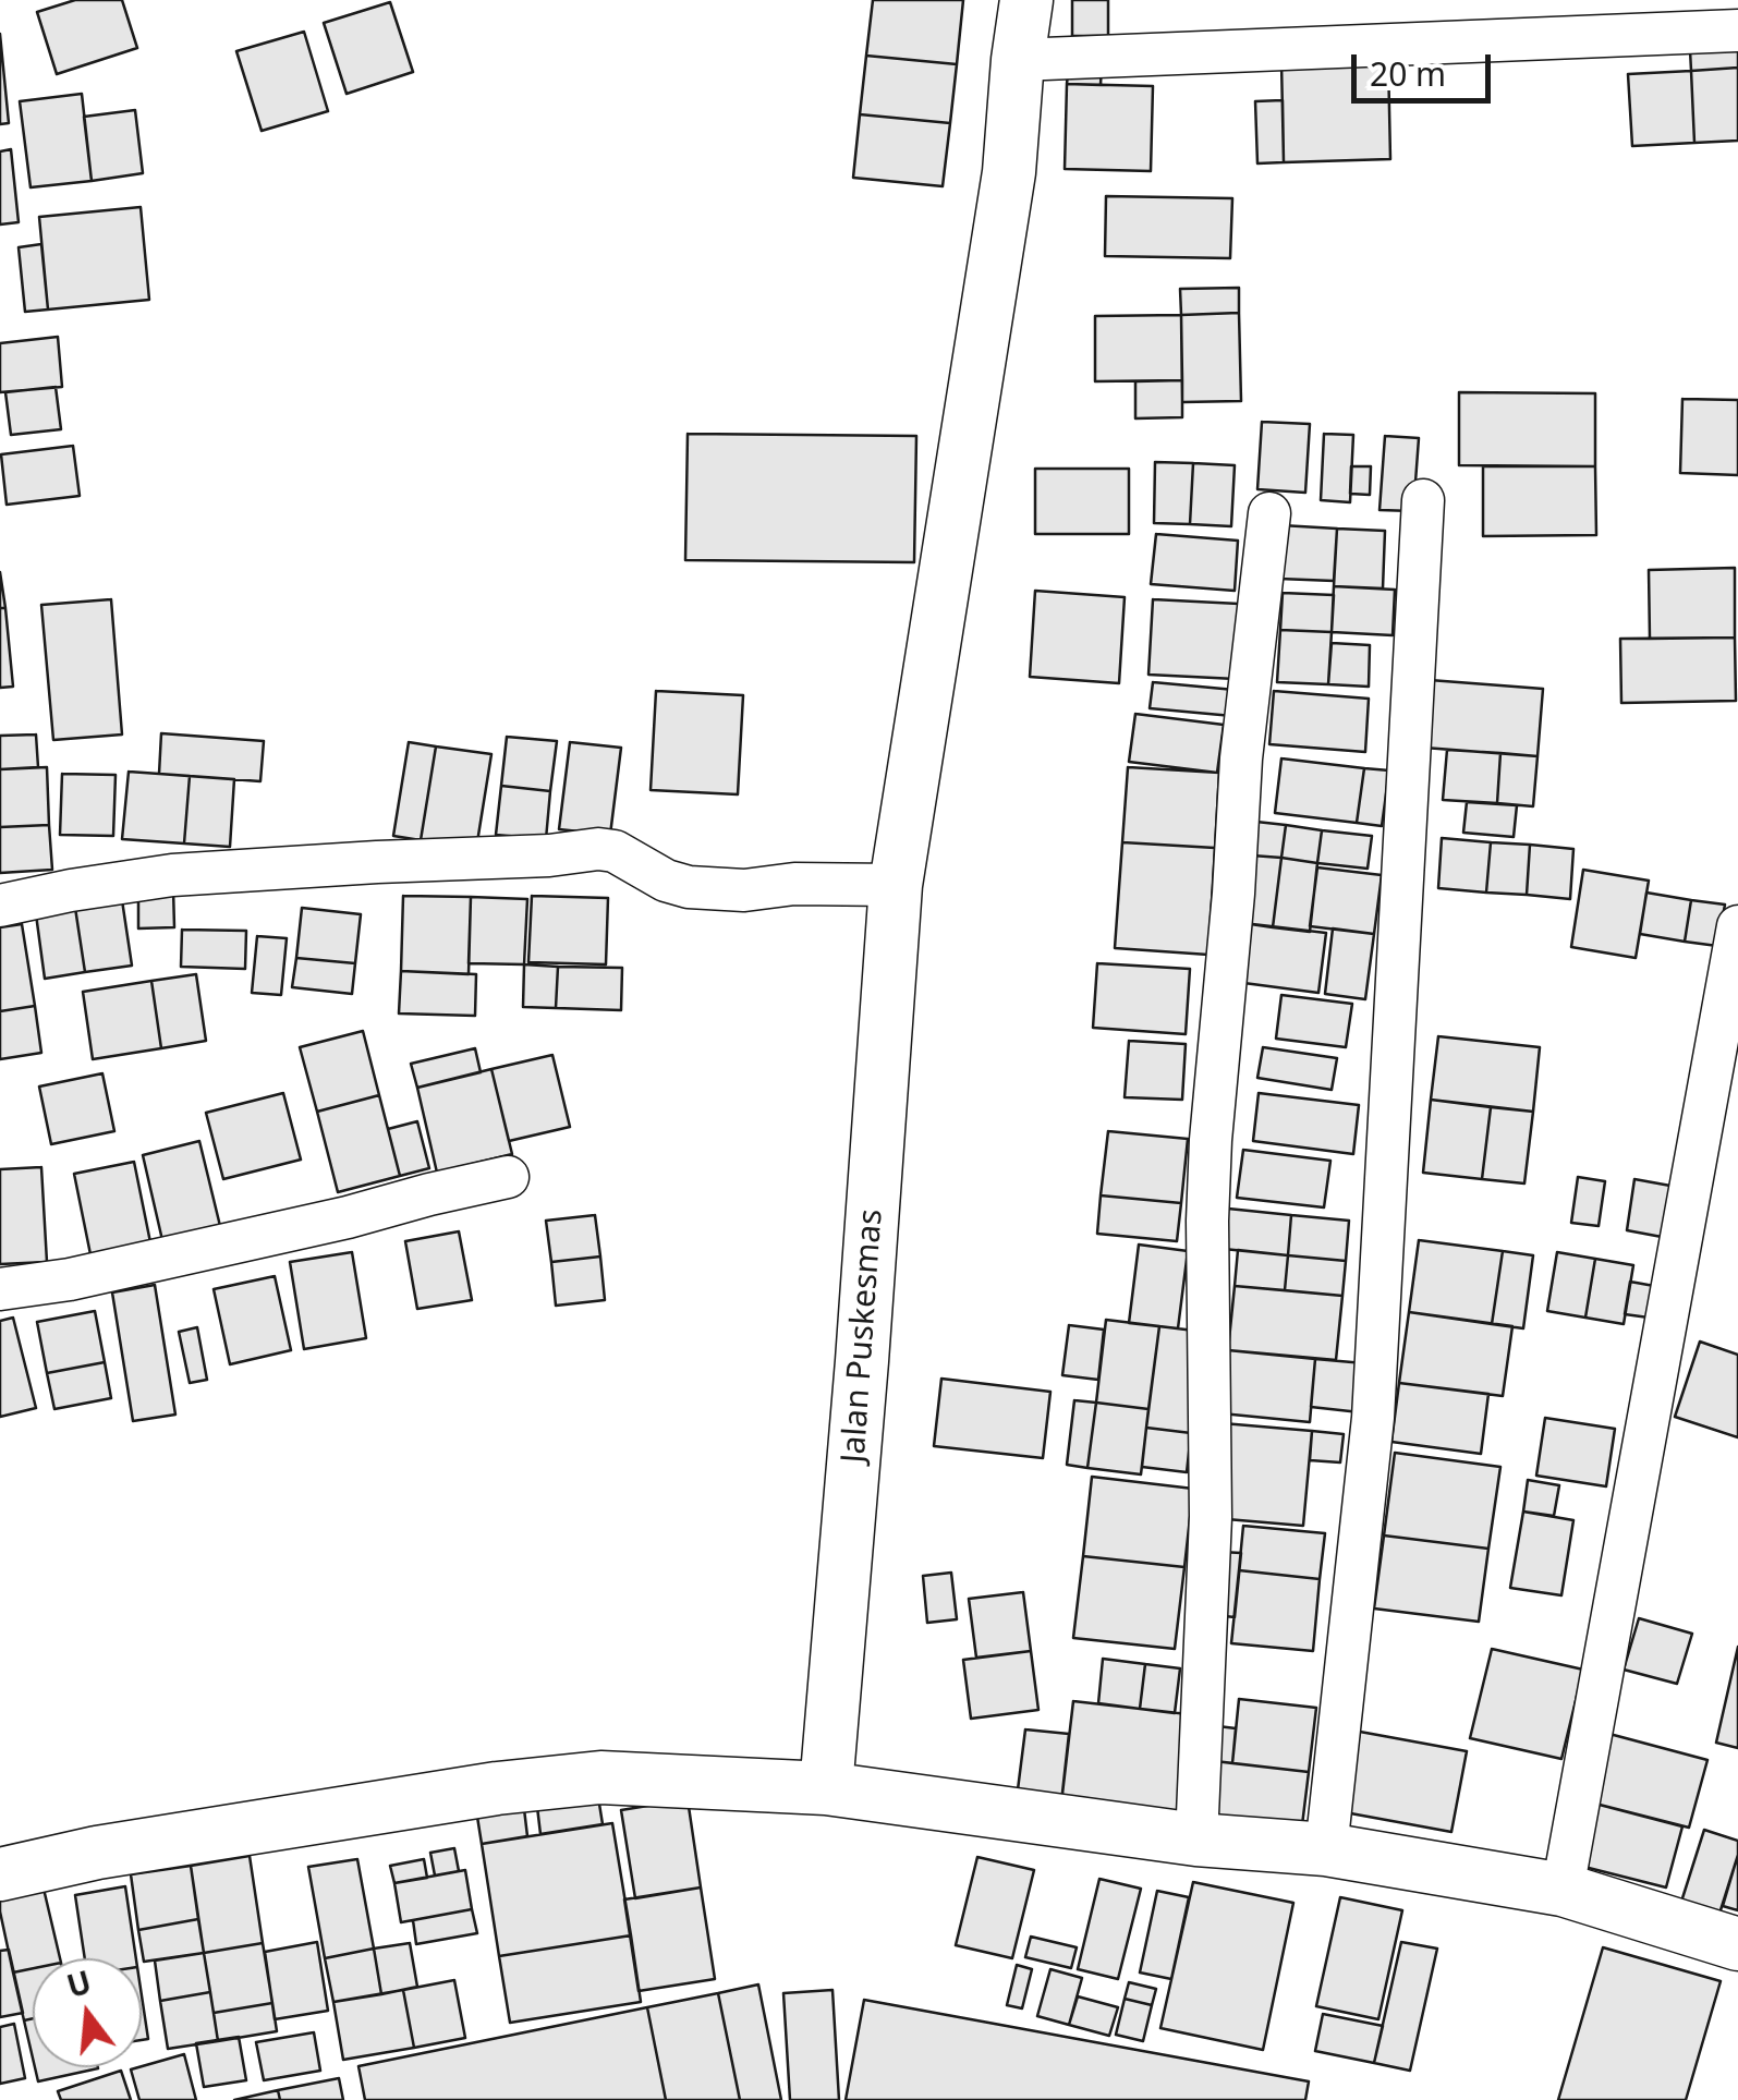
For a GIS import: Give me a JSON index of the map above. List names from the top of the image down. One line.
{"streets":{"street":["Jalan Puskesmas"]},"scale_bar":"20 m","north":"top"}
